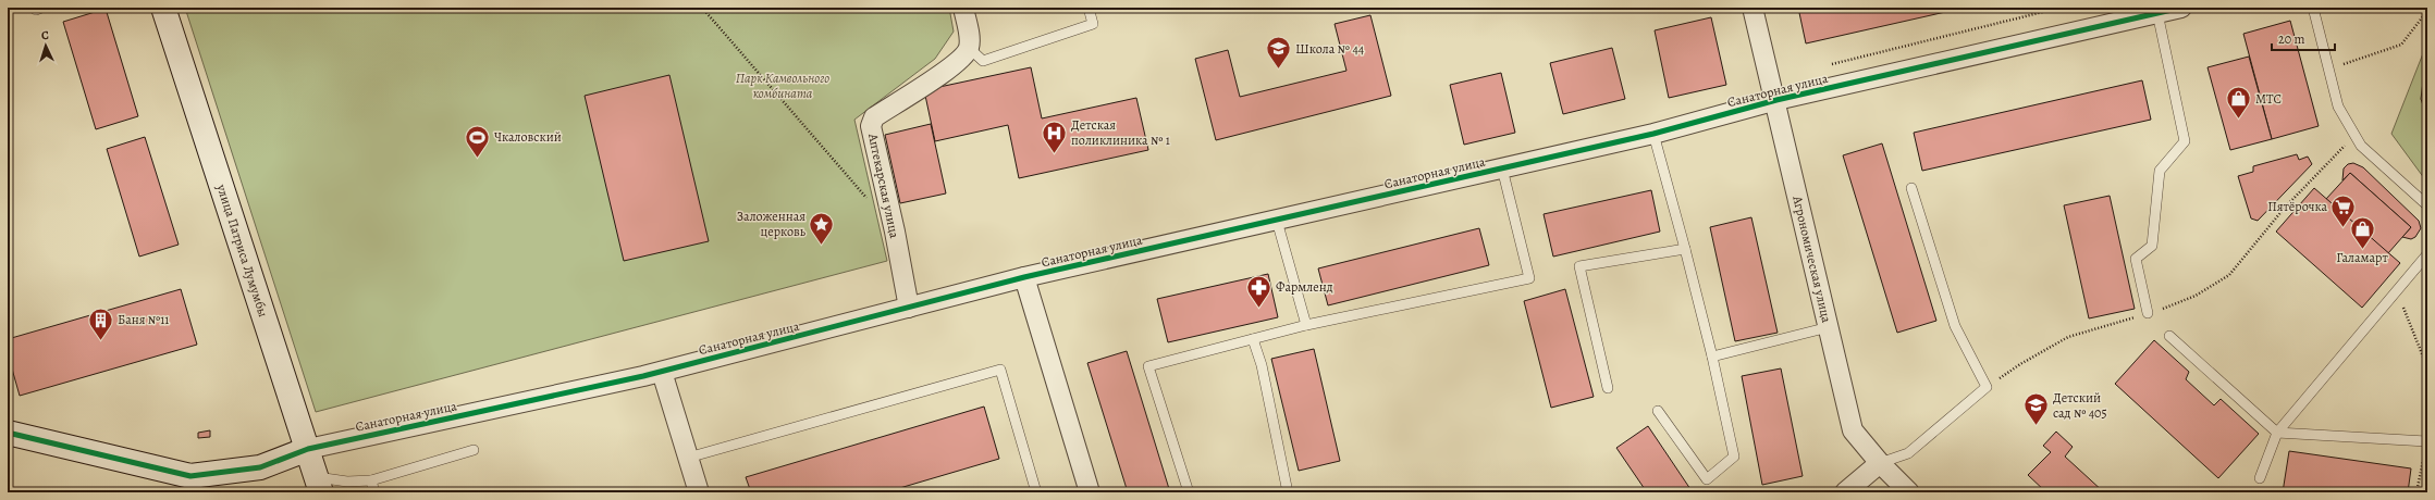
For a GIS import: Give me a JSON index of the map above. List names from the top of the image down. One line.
{"streets":{"street":["Санаторная улица","Аптекарская улица","улица Патриса Лумумбы","Агрономическая улица"]},"crossings":[["Санаторная улица","Аптекарская улица"],["Санаторная улица","улица Патриса Лумумбы"],["Санаторная улица","Агрономическая улица"]],"parks":["Парк Камвольного комбината"],"places":{"school or university":["Школа № 44","Детский сад № 405"],"shop":["МТС","Галамарт"],"hospital":["Детская поликлиника № 1"],"sports":["Чкаловский"],"supermarket":["Пятёрочка"],"place":["Заложенная церковь"],"pharmacy":["Фармленд"],"building":["Баня №11"]},"scale_bar":"20 m","north":"top"}
